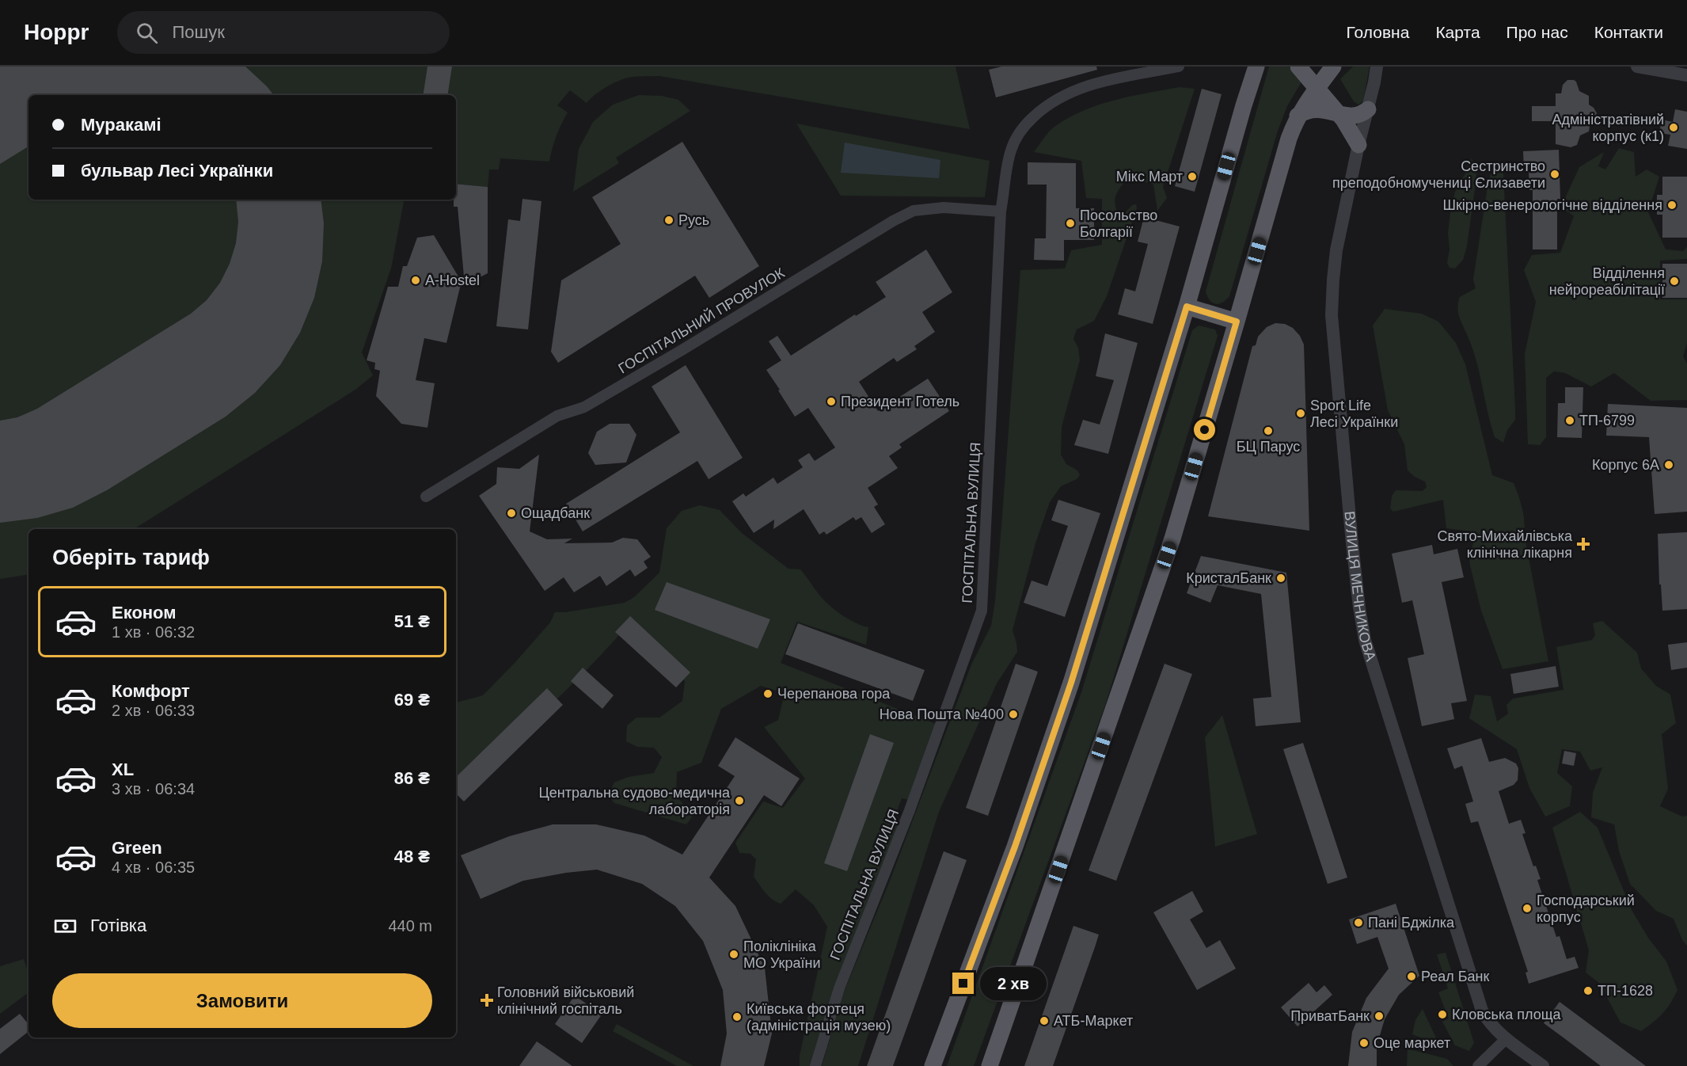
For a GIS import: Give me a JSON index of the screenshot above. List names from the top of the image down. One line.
{"streets":{"street":["ГОСПІТАЛЬНИЙ ПРОВУЛОК","ГОСПІТАЛЬНА ВУЛИЦЯ","ВУЛИЦЯ МЕЧНИКОВА"]},"crossings":[["ГОСПІТАЛЬНИЙ ПРОВУЛОК","ГОСПІТАЛЬНА ВУЛИЦЯ"]],"places":{"other":["Адміністратівний корпус (к1)","Сестринство преподобномучениці Єлизавети","Мікс Март","Шкірно-венерологічне відділення","Русь","Посольство Болгарії","A-Hostel","Відділення нейрореабілітації","Президент Готель","Sport Life Лесі Українки","ТП-6799","БЦ Парус","Корпус 6А","Ощадбанк","КристалБанк","Черепанова гора","Нова Пошта №400","Центральна судово-медична лабораторія","Господарський корпус","Пані Бджілка","Поліклініка МО України","Реал Банк","ТП-1628","Кловська площа","ПриватБанк","Київська фортеця (адміністрація музею)","АТБ-Маркет","Оце маркет"],"health":["Свято-Михайлівська клінічна лікарня","Головний військовий клінічний госпіталь"]},"page":{"header":"Hoppr","search":"Пошук","nav":["Головна","Карта","Про нас","Контакти"],"banner":["Муракамі","бульвар Лесі Українки"],"heading":"Оберіть тариф","list":[{"name":"Економ","note":"1 хв · 06:32","value":"51 ₴"},{"name":"Комфорт","note":"2 хв · 06:33","value":"69 ₴"},{"name":"XL","note":"3 хв · 06:34","value":"86 ₴"},{"name":"Green","note":"4 хв · 06:35","value":"48 ₴"}],"pay":["Готівка","440 m"],"buttons":"Замовити","bubble":"2 хв"}}
